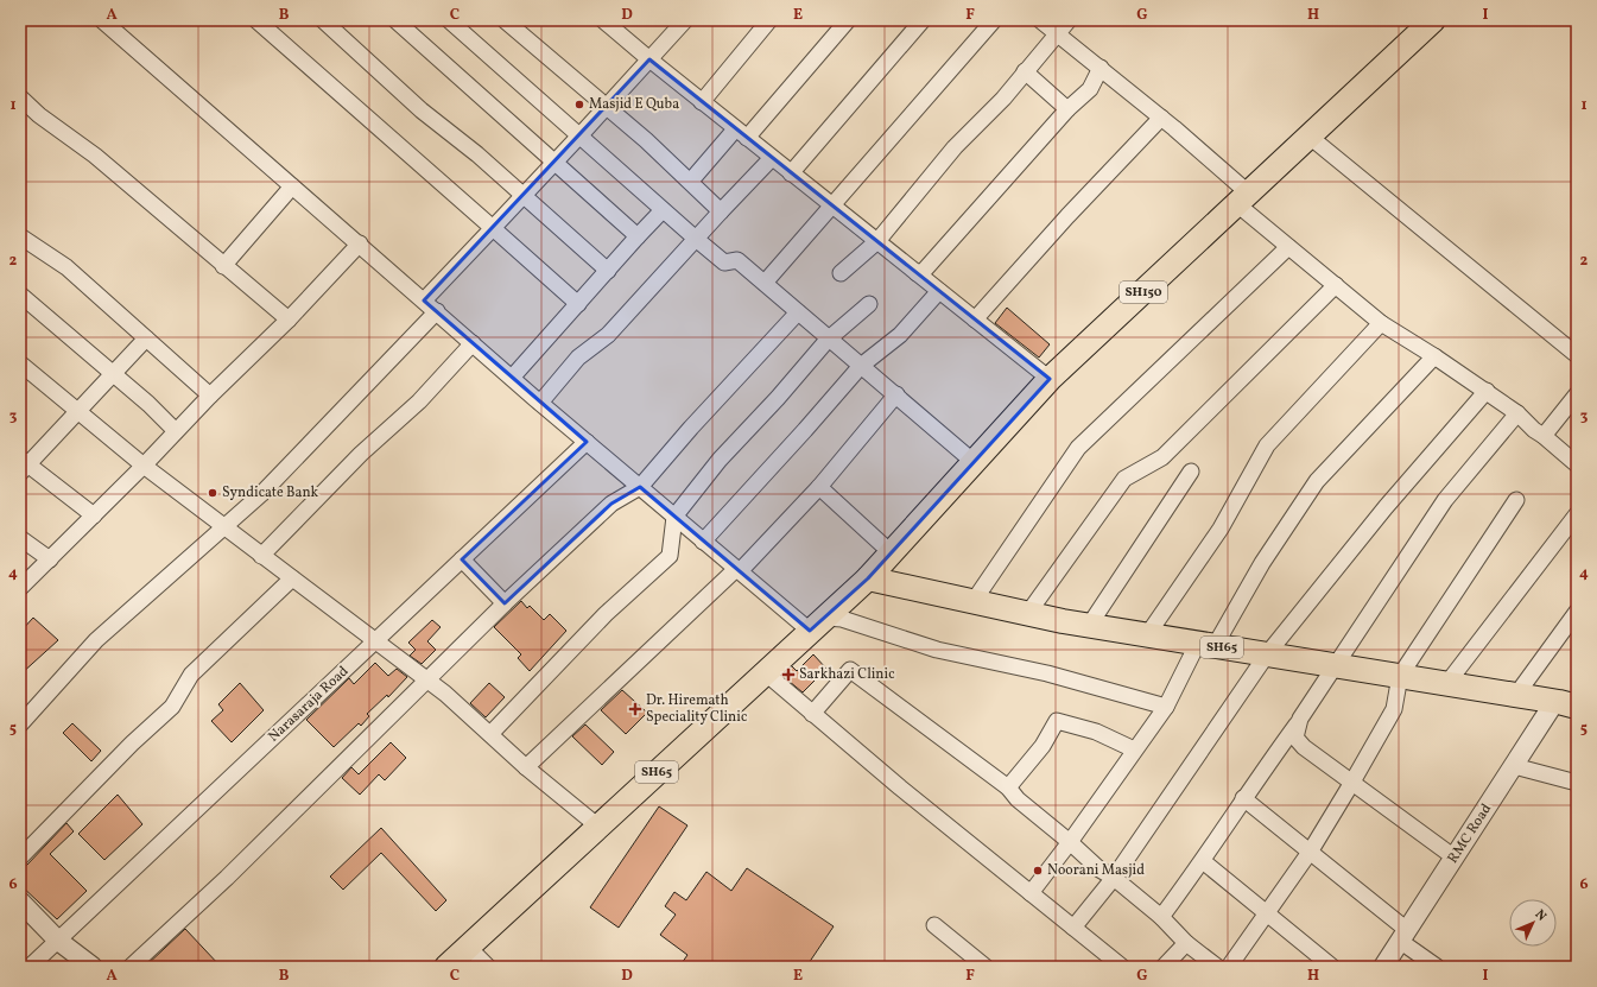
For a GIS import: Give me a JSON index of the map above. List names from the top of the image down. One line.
{"streets":{"main road":["SH150","SH65"],"street":["Narasaraja Road","RMC Road"]},"crossings":[["SH150","SH65"],["SH65","RMC Road"]],"places":{"other":["Masjid E Quba","Syndicate Bank","Noorani Masjid"],"health":["Sarkhazi Clinic","Dr. Hiremath Speciality Clinic"]},"north":"top right","grid":{"columns":["A","B","C","D","E","F","G","H","I"],"rows":["1","2","3","4","5","6"]}}
